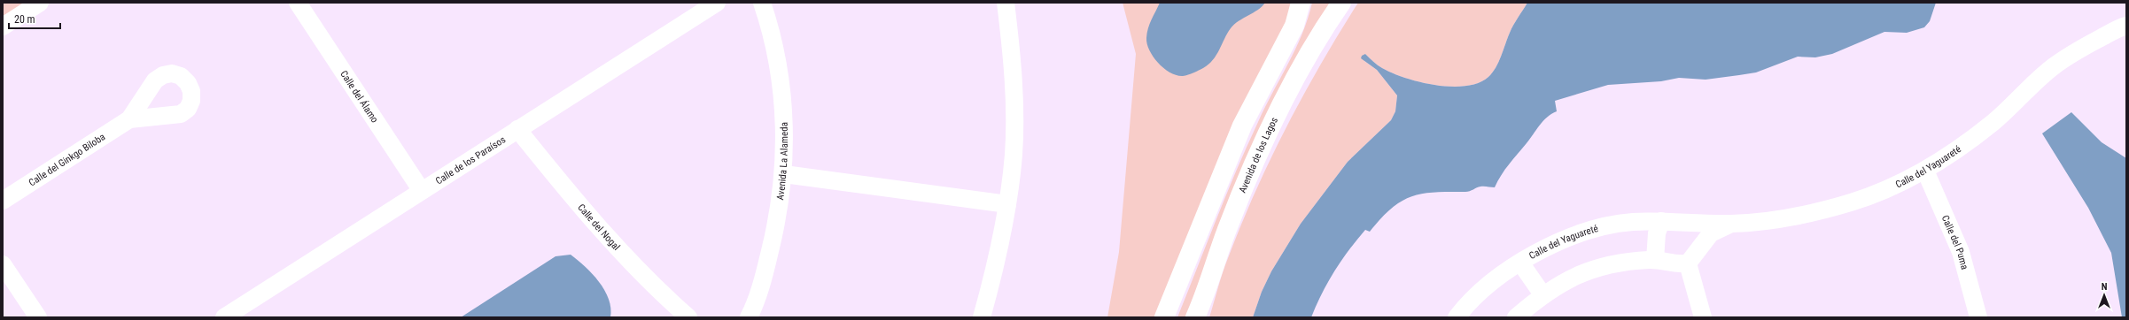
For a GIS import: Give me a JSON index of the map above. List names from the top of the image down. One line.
{"streets":{"street":["Calle del Álamo","Avenida de los Lagos","Calle del Ginkgo Biloba","Calle de los Paraísos","Avenida La Alameda","Calle del Yaguareté","Calle del Nogal","Calle del Puma"]},"crossings":[["Calle del Álamo","Calle de los Paraísos"],["Calle de los Paraísos","Calle del Nogal"],["Calle del Yaguareté","Calle del Puma"]],"scale_bar":"20 m","north":"top"}
